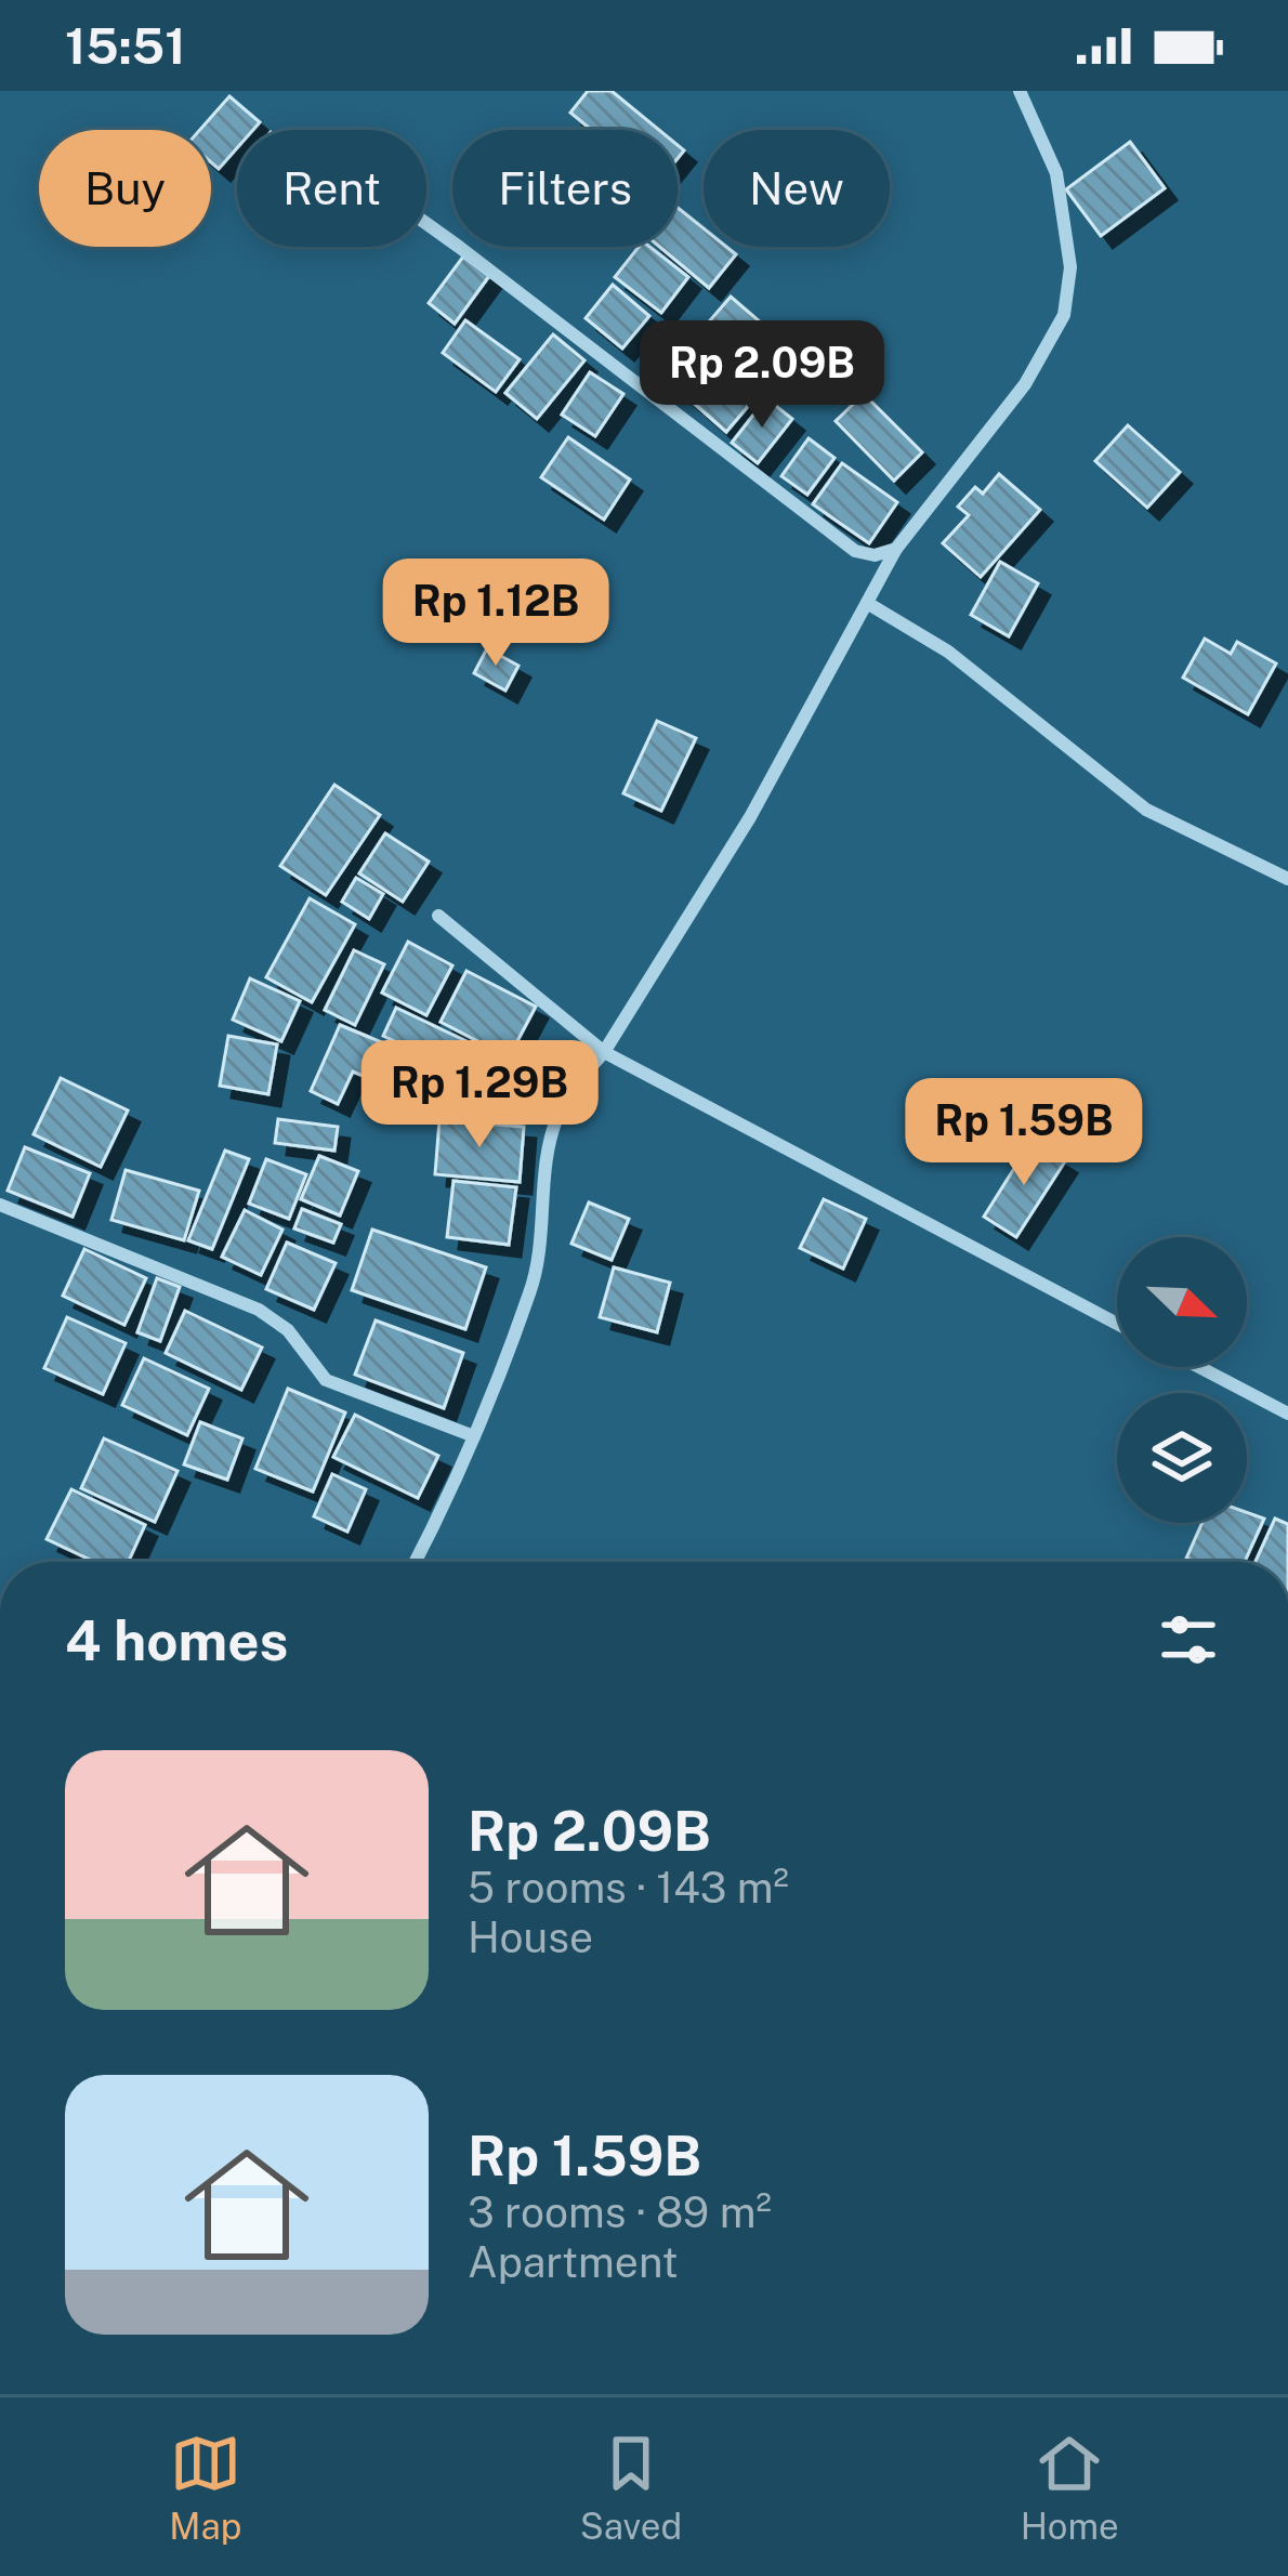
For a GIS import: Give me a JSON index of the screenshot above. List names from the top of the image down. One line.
{"north":"bottom right","page":{"status":"15:51","chip":["Buy","Rent","Filters","New"],"price":["Rp 2.09B","Rp 1.12B","Rp 1.29B","Rp 1.59B"],"heading":"4 homes","list":[{"name":"Rp 2.09B","note":"5 rooms · 143 m² · House"},{"name":"Rp 1.59B","note":"3 rooms · 89 m² · Apartment"}],"tabs":["Map","Saved","Home"]}}
